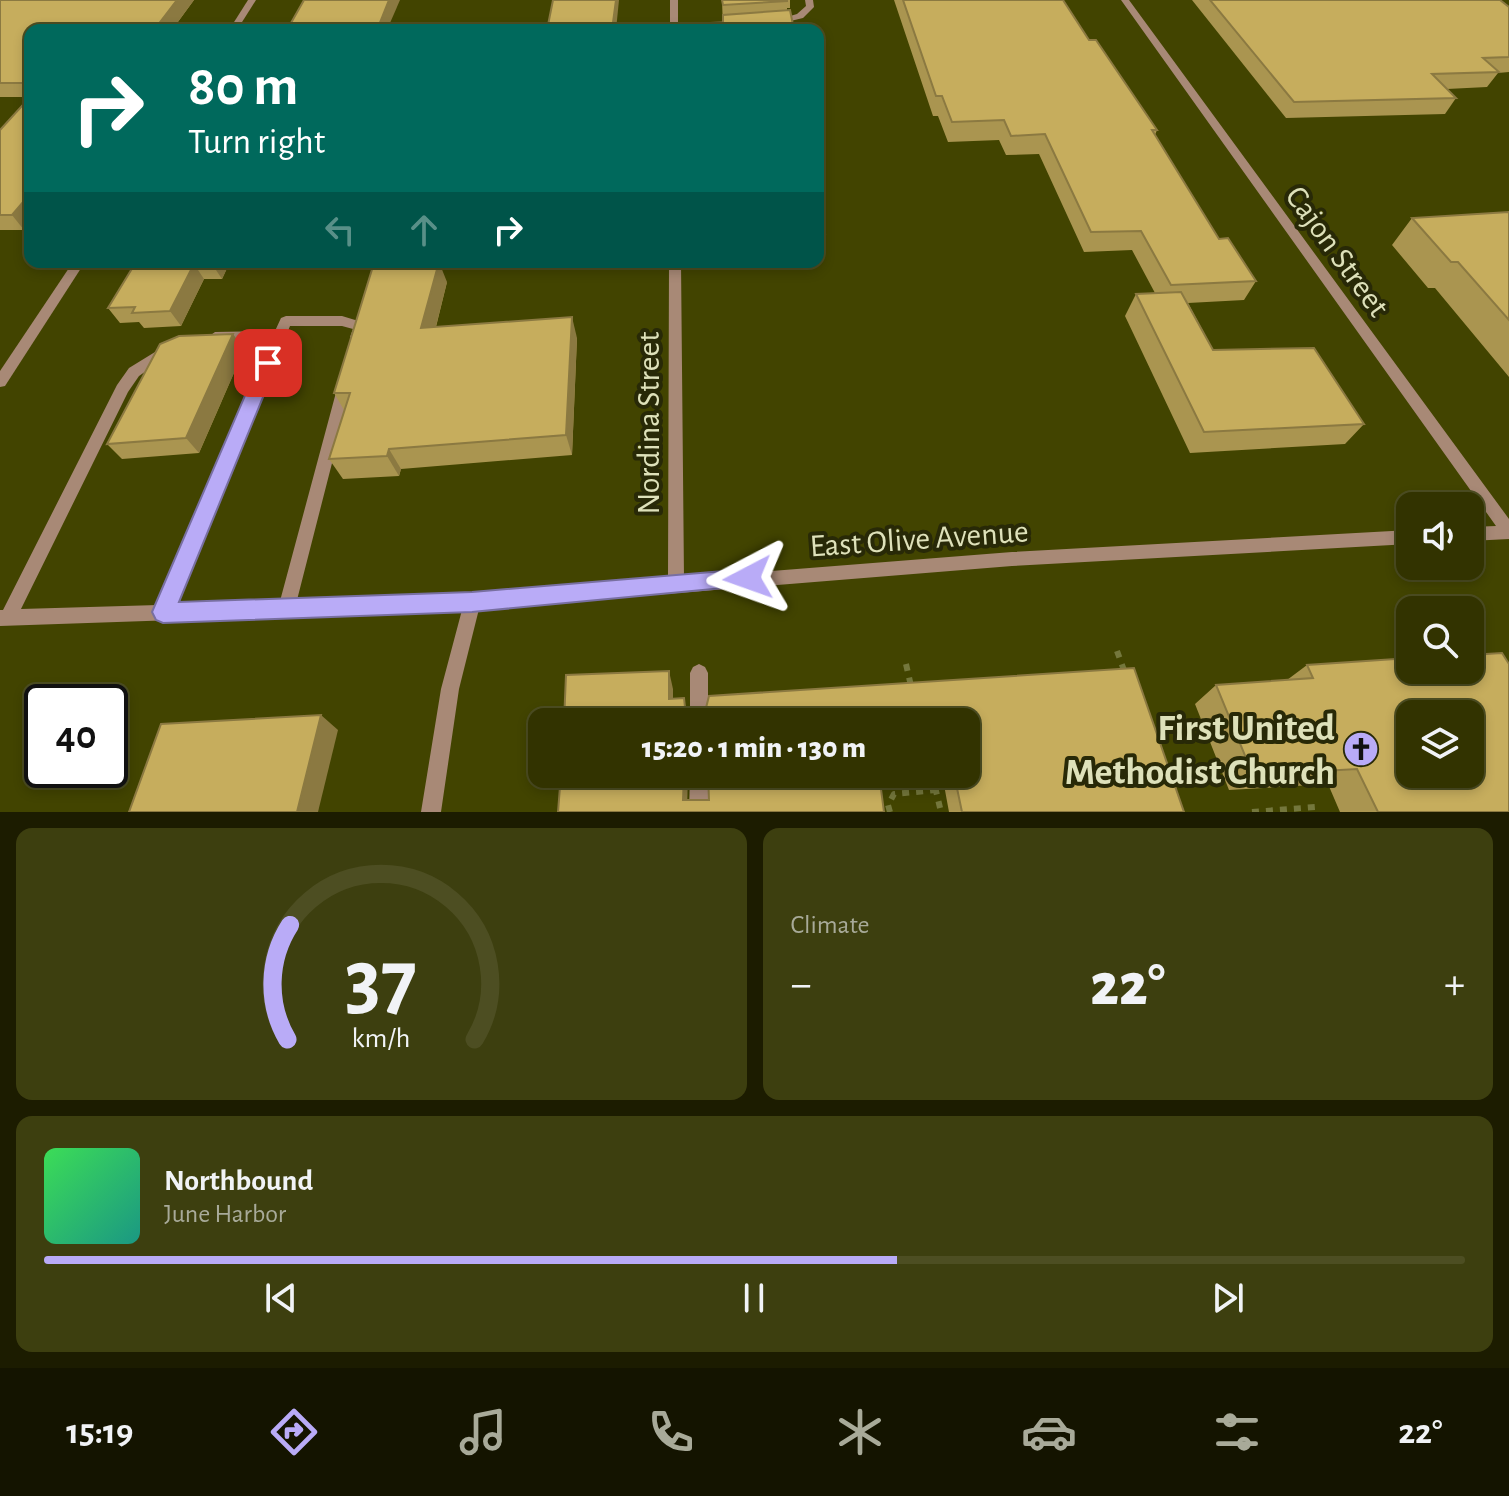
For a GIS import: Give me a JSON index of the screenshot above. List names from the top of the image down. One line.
{"streets":{"street":["Cajon Street","Nordina Street","East Olive Avenue"]},"crossings":[["Nordina Street","East Olive Avenue"]],"places":{"church":["First United Methodist Church"]},"page":{"turn":["80 m","Turn right"],"limit":"40","trip":"15:20 · 1 min · 130 m","tile":"Climate","heat":["−","22°","+"],"song":["Northbound","June Harbor"],"tabs":["15:19","22°"],"gauge":["37","km/h"]}}
